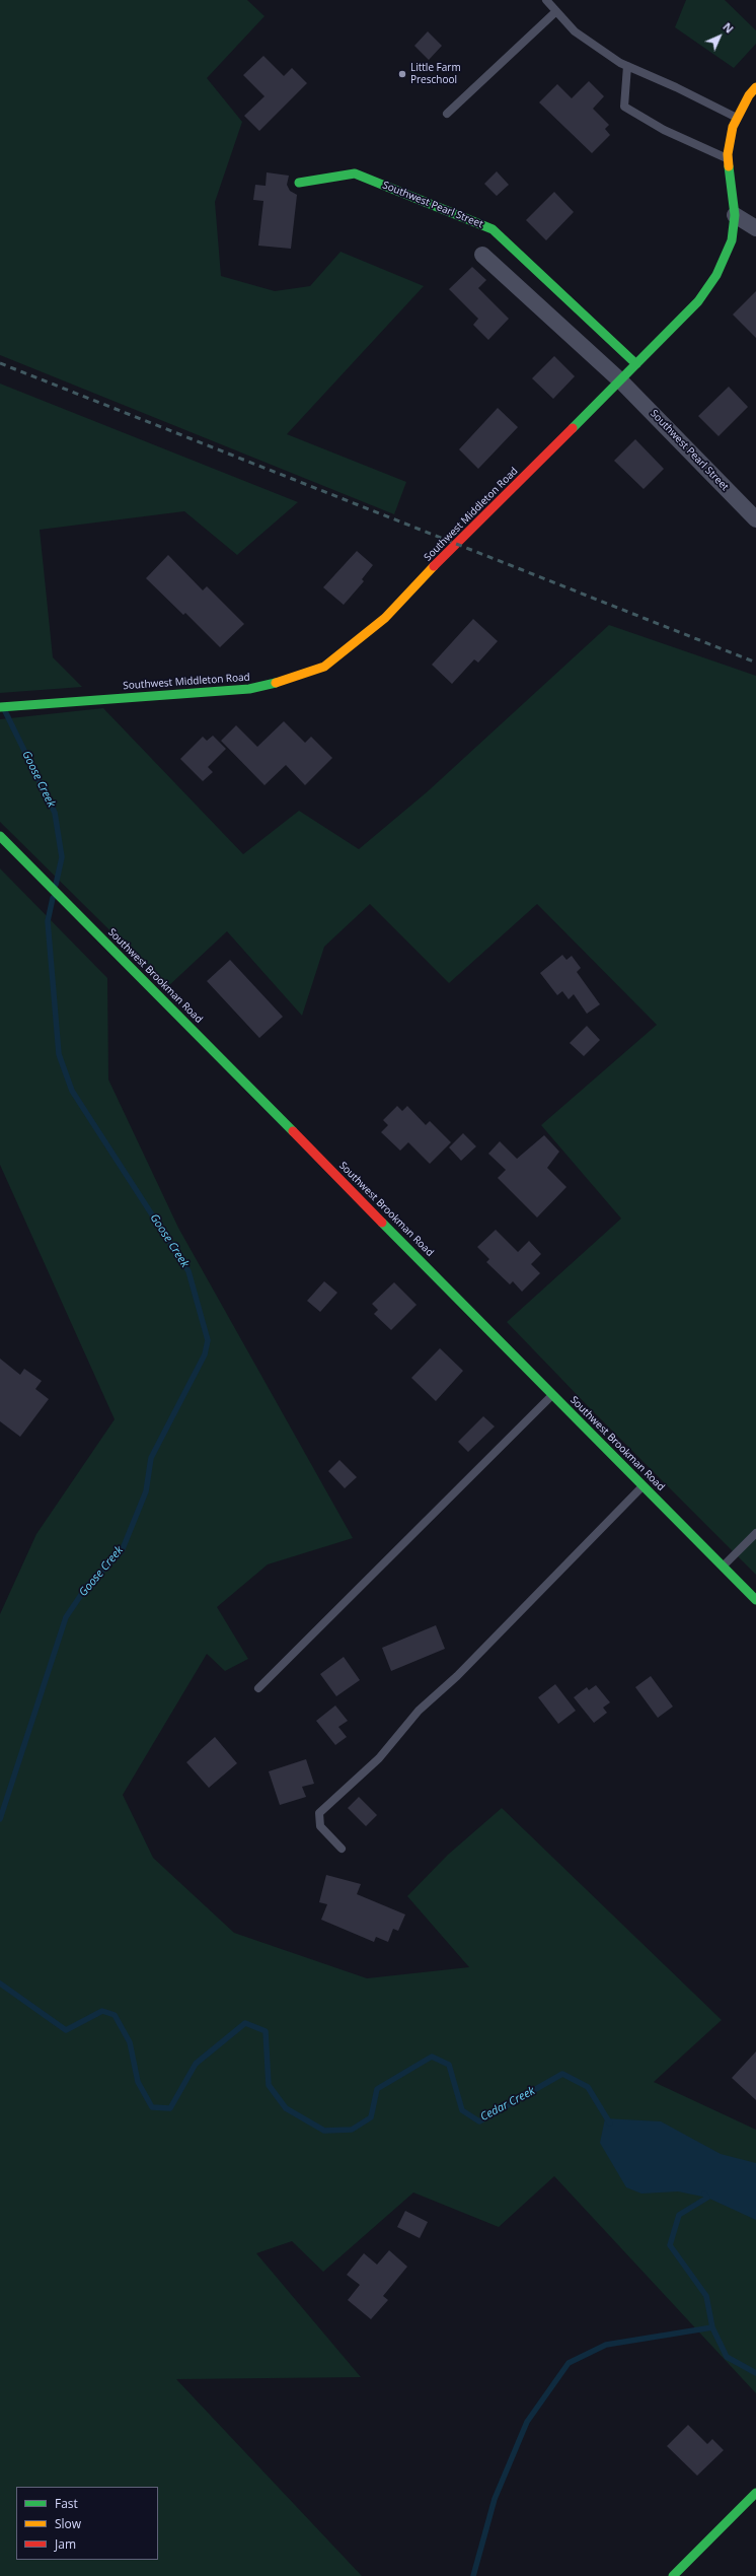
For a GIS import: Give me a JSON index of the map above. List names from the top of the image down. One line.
{"streets":{"street":["Southwest Pearl Street","Southwest Middleton Road","Southwest Brookman Road"]},"crossings":[["Southwest Pearl Street","Southwest Middleton Road"]],"water":["Goose Creek","Cedar Creek"],"places":["Little Farm Preschool"],"legend":["Fast","Slow","Jam"],"north":"top right"}
